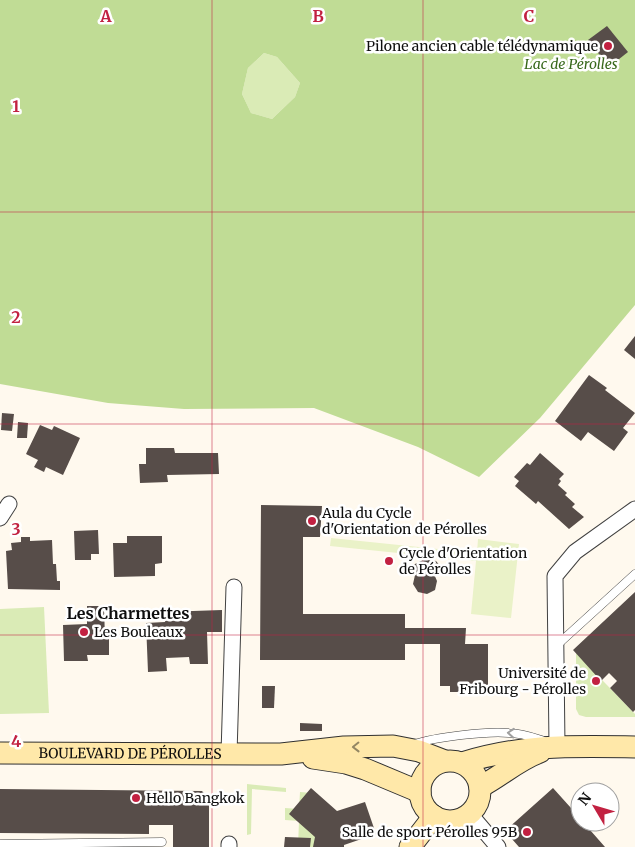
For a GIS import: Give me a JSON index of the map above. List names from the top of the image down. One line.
{"streets":{"main road":["BOULEVARD DE PÉROLLES"]},"districts":["Les Charmettes"],"parks":["Lac de Pérolles"],"places":["Pilone ancien cable télédynamique","Aula du Cycle d'Orientation de Pérolles","Cycle d'Orientation de Pérolles","Les Bouleaux","Université de Fribourg - Pérolles","Hello Bangkok","Salle de sport Pérolles 95B"],"north":"top left","grid":{"columns":["A","B","C"],"rows":["1","2","3","4"]}}
